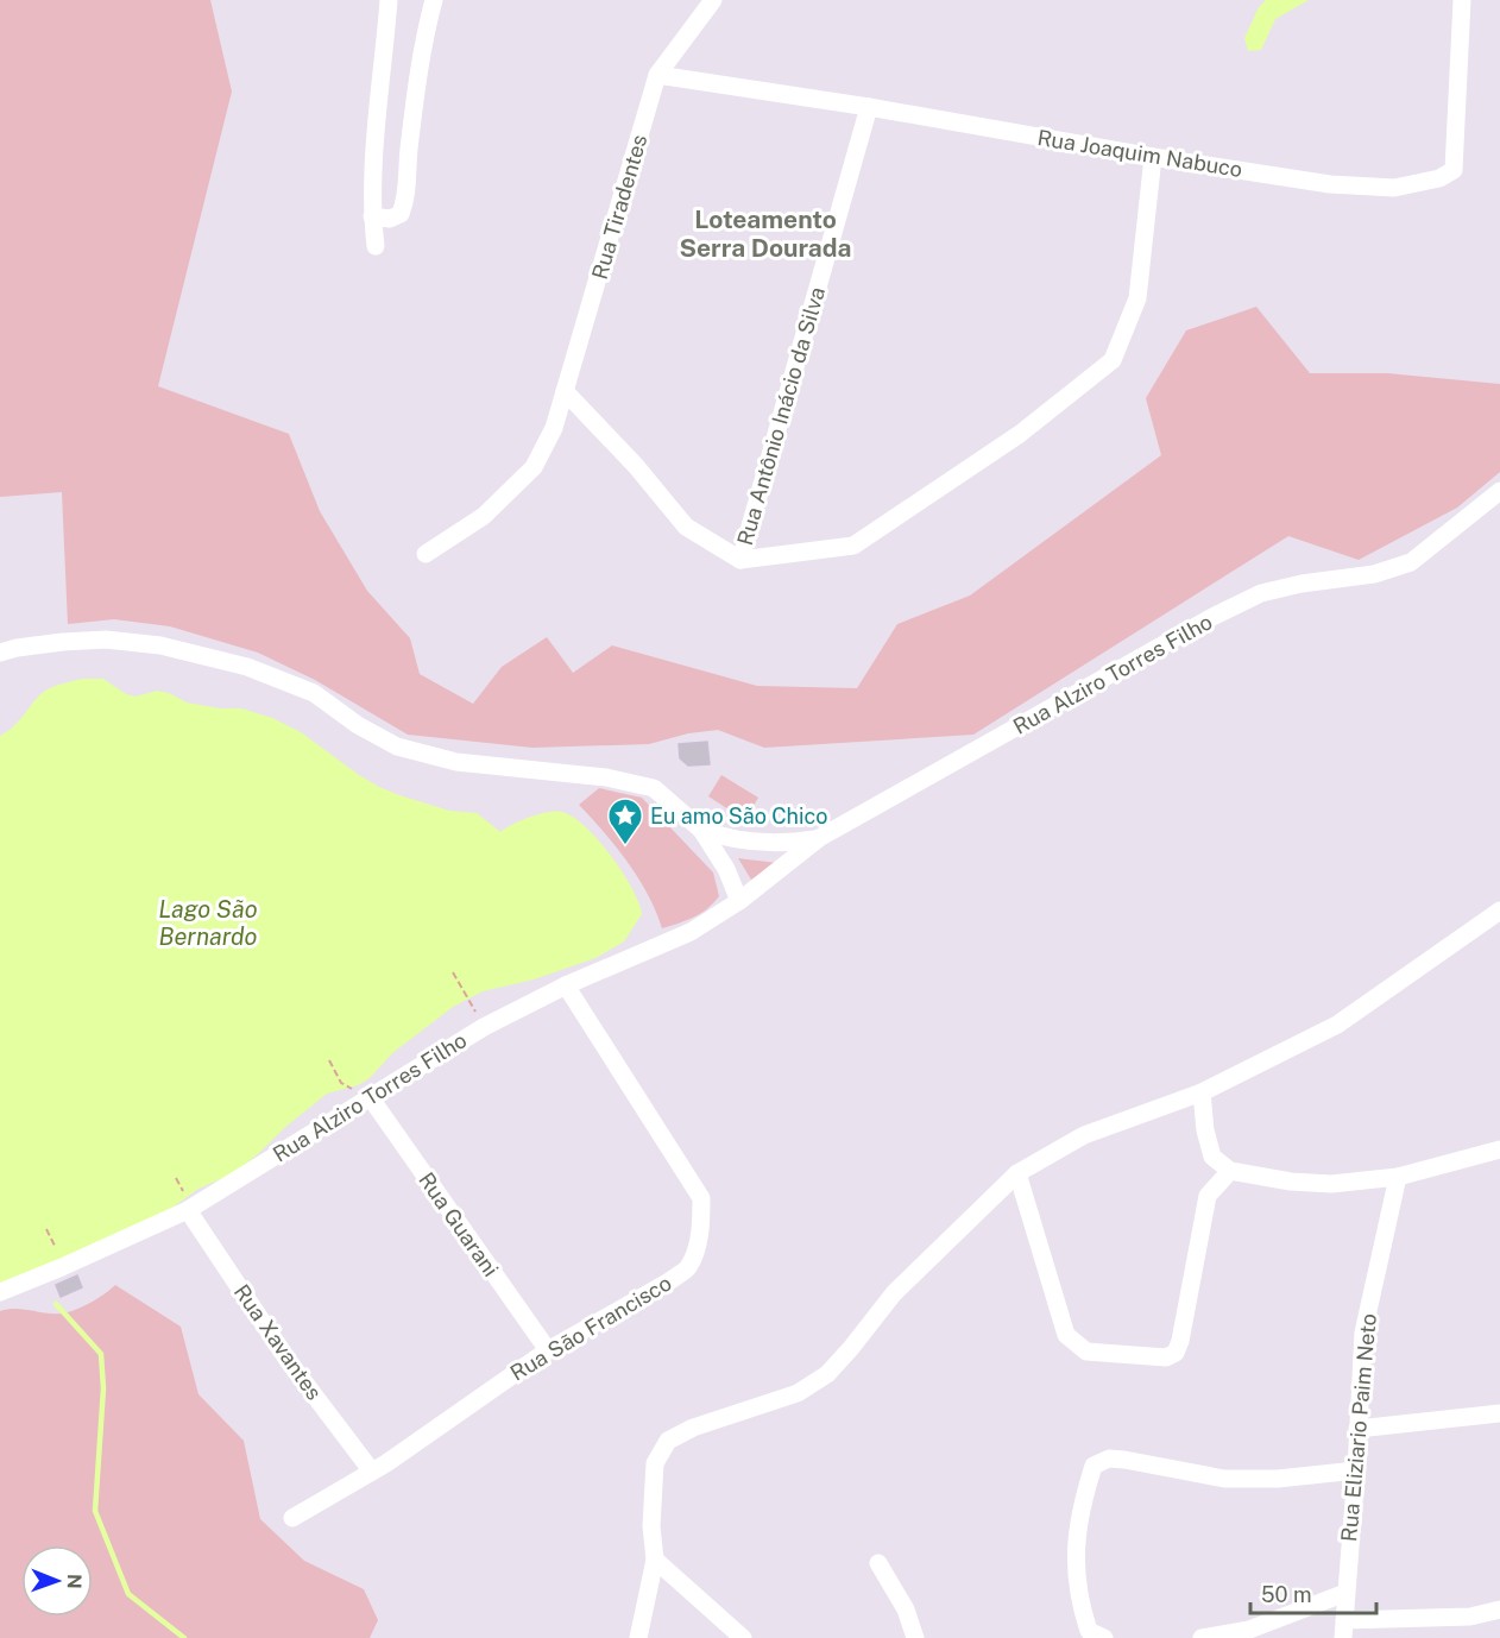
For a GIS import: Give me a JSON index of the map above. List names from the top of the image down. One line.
{"streets":{"street":["Rua Joaquim Nabuco","Rua Tiradentes","Rua Antônio Inácio da Silva","Rua Alziro Torres Filho","Rua Guarani","Rua São Francisco","Rua Xavantes","Rua Eliziario Paim Neto"]},"crossings":[["Rua Joaquim Nabuco","Rua Tiradentes"],["Rua Joaquim Nabuco","Rua Antônio Inácio da Silva"],["Rua Alziro Torres Filho","Rua Guarani"],["Rua Alziro Torres Filho","Rua São Francisco"],["Rua Alziro Torres Filho","Rua Xavantes"],["Rua Guarani","Rua São Francisco"],["Rua São Francisco","Rua Xavantes"]],"districts":["Loteamento Serra Dourada"],"water":["Lago São Bernardo"],"places":{"place":["Eu amo São Chico"]},"scale_bar":"50 m","north":"right"}
